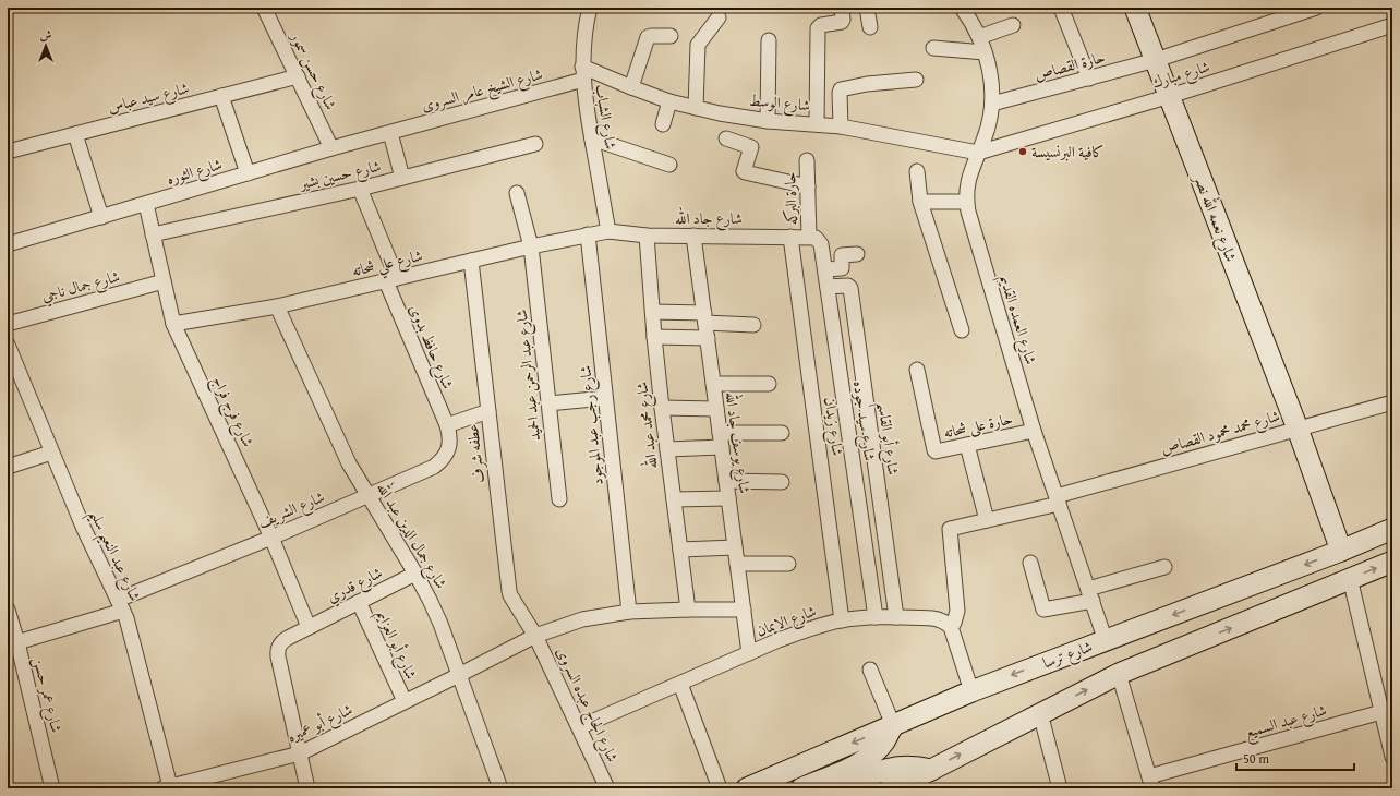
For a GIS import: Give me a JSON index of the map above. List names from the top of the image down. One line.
{"streets":{"main road":["شارع نعمه الله نصر","شارع ترسا"],"street":["حارة القصاص","شارع حسن سمور","شارع مبارك","شارع الشيخ عامر السروى","شارع سيد عباس","شارع الوسط","شارع الشباب","شارع الثوره","شارع حسين بشير","حارة البركه","شارع جاد الله","شارع علي شحاته","شارع جمال ناجي","شارع العمده القديم","شارع حافظ بدوى","شارع عبد الرحمن عبد الحميد","شارع فرج فراج","شارع سيد جوده","شارع رجب عبد الموجود","شارع محمد عبد الله","حارة على شحاته","شارع زيدان","شارع محمد محمود القصاص","شارع أبو القاسم","شارع يوسف جاد الله","عطفه شرف","شارع الشريف","شارع جمال الدين عبد الله","شارع عبد النعيم سليم","شارع قدري","شارع الايمان","شارع أبو العزايم","شارع عمر حسن","شارع الحاج عبده السروى","شارع عبد السميع","شارع أبو عميره"]},"crossings":[["حارة القصاص","شارع نعمه الله نصر"],["حارة القصاص","شارع العمده القديم"],["شارع حسن سمور","شارع سيد عباس"],["شارع حسن سمور","شارع الثوره"],["شارع مبارك","شارع الوسط"],["شارع مبارك","شارع نعمه الله نصر"],["شارع مبارك","شارع العمده القديم"],["شارع الشيخ عامر السروى","شارع الوسط"],["شارع الشيخ عامر السروى","شارع الشباب"],["شارع الشيخ عامر السروى","شارع الثوره"],["شارع الوسط","شارع الشباب"],["شارع الوسط","شارع العمده القديم"],["شارع الشباب","شارع جاد الله"],["شارع الشباب","شارع علي شحاته"],["شارع الثوره","شارع فرج فراج"],["شارع حسين بشير","شارع حافظ بدوى"],["شارع حسين بشير","شارع فرج فراج"],["حارة البركه","شارع جاد الله"],["حارة البركه","شارع سيد جوده"],["شارع جاد الله","شارع علي شحاته"],["شارع جاد الله","شارع سيد جوده"],["شارع جاد الله","شارع محمد عبد الله"],["شارع جاد الله","شارع زيدان"],["شارع جاد الله","شارع يوسف جاد الله"],["شارع نعمه الله نصر","شارع محمد محمود القصاص"],["شارع نعمه الله نصر","شارع ترسا"],["شارع علي شحاته","شارع حافظ بدوى"],["شارع علي شحاته","شارع عبد الرحمن عبد الحميد"],["شارع علي شحاته","شارع فرج فراج"],["شارع علي شحاته","شارع رجب عبد الموجود"],["شارع علي شحاته","عطفه شرف"],["شارع علي شحاته","شارع جمال الدين عبد الله"],["شارع جمال ناجي","شارع فرج فراج"],["شارع العمده القديم","حارة على شحاته"],["شارع العمده القديم","شارع محمد محمود القصاص"],["شارع العمده القديم","شارع ترسا"],["شارع حافظ بدوى","شارع الشريف"],["شارع فرج فراج","شارع الشريف"],["شارع فرج فراج","شارع قدري"],["شارع سيد جوده","شارع أبو القاسم"],["شارع سيد جوده","شارع الايمان"],["شارع رجب عبد الموجود","شارع أبو عميره"],["شارع محمد عبد الله","شارع أبو عميره"],["شارع زيدان","شارع الايمان"],["شارع محمد محمود القصاص","شارع الايمان"],["شارع أبو القاسم","شارع الايمان"],["شارع يوسف جاد الله","شارع الايمان"],["شارع يوسف جاد الله","شارع أبو عميره"],["عطفه شرف","شارع الحاج عبده السروى"],["عطفه شرف","شارع أبو عميره"],["شارع الشريف","شارع جمال الدين عبد الله"],["شارع الشريف","شارع عبد النعيم سليم"],["شارع جمال الدين عبد الله","شارع قدري"],["شارع جمال الدين عبد الله","شارع أبو عميره"],["شارع عبد النعيم سليم","شارع أبو عميره"],["شارع قدري","شارع أبو العزايم"],["شارع قدري","شارع أبو عميره"],["شارع الايمان","شارع الحاج عبده السروى"],["شارع أبو العزايم","شارع أبو عميره"],["شارع الحاج عبده السروى","شارع أبو عميره"]],"places":["كافية البرنسيسة"],"scale_bar":"50 m","north":"top"}
